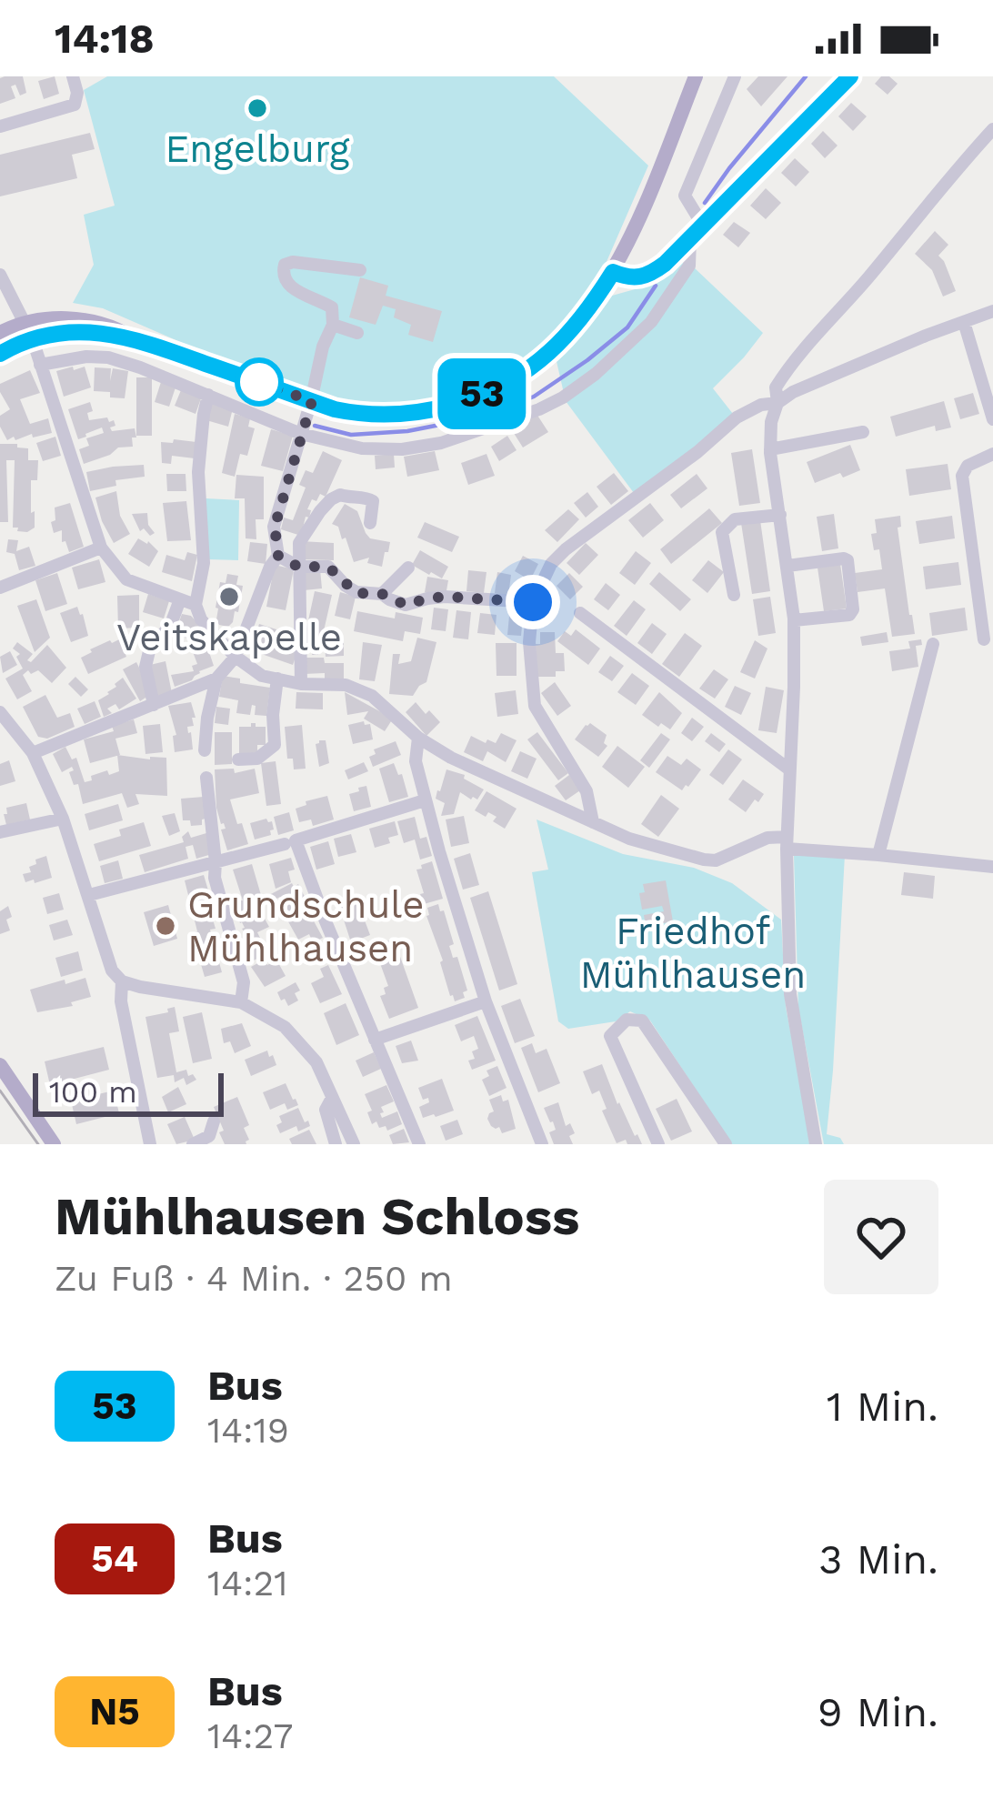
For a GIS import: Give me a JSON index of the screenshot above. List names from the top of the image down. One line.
{"parks":["Friedhof Mühlhausen"],"places":["Engelburg","Veitskapelle","Grundschule Mühlhausen"],"lines":["bus line 53"],"scale_bar":"100 m","page":{"status":"14:18","on_map":"53","scale":"100 m","heading":["Mühlhausen Schloss","Zu Fuß · 4 Min. · 250 m"],"list":[{"mark":"53","name":"Bus","note":"14:19","value":"1 Min."},{"mark":"54","name":"Bus","note":"14:21","value":"3 Min."},{"mark":"N5","name":"Bus","note":"14:27","value":"9 Min."}]}}
